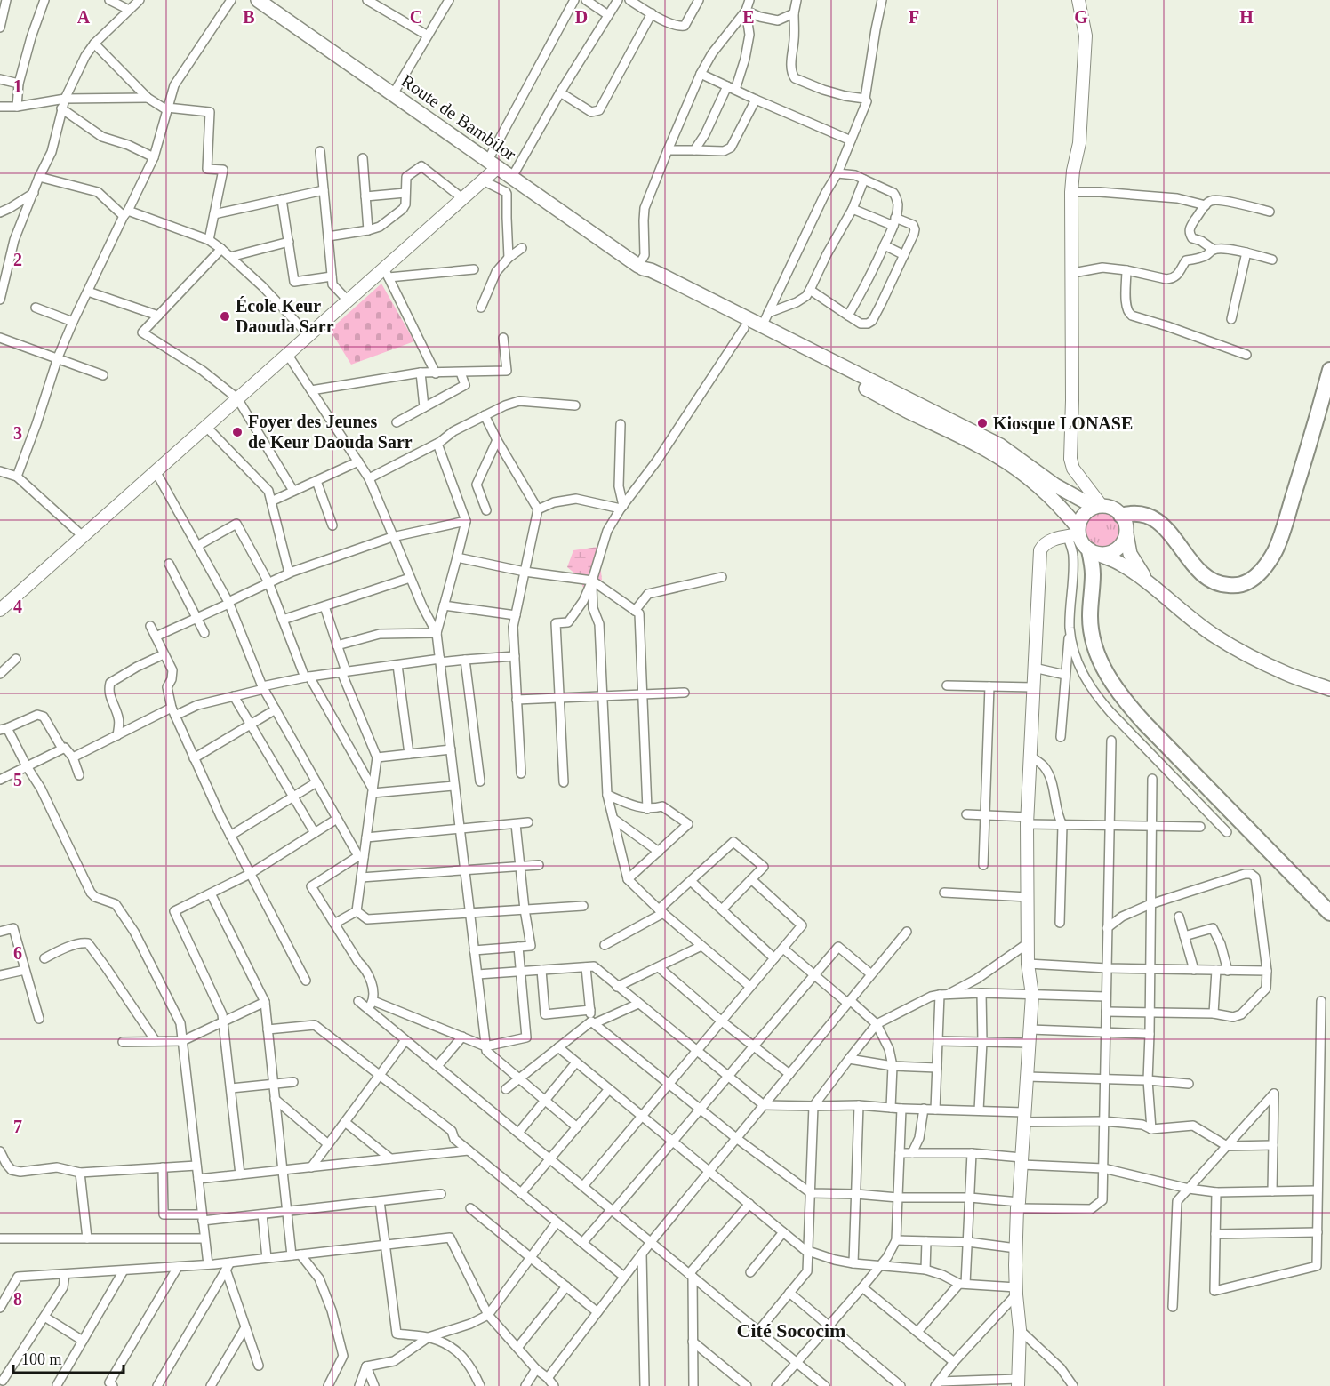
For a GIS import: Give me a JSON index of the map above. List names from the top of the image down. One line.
{"streets":{"main road":["Route de Bambilor"]},"districts":["Cité Sococim"],"places":["École Keur Daouda Sarr","Kiosque LONASE","Foyer des Jeunes de Keur Daouda Sarr"],"scale_bar":"100 m","grid":{"columns":["A","B","C","D","E","F","G","H"],"rows":["1","2","3","4","5","6","7","8"]}}
